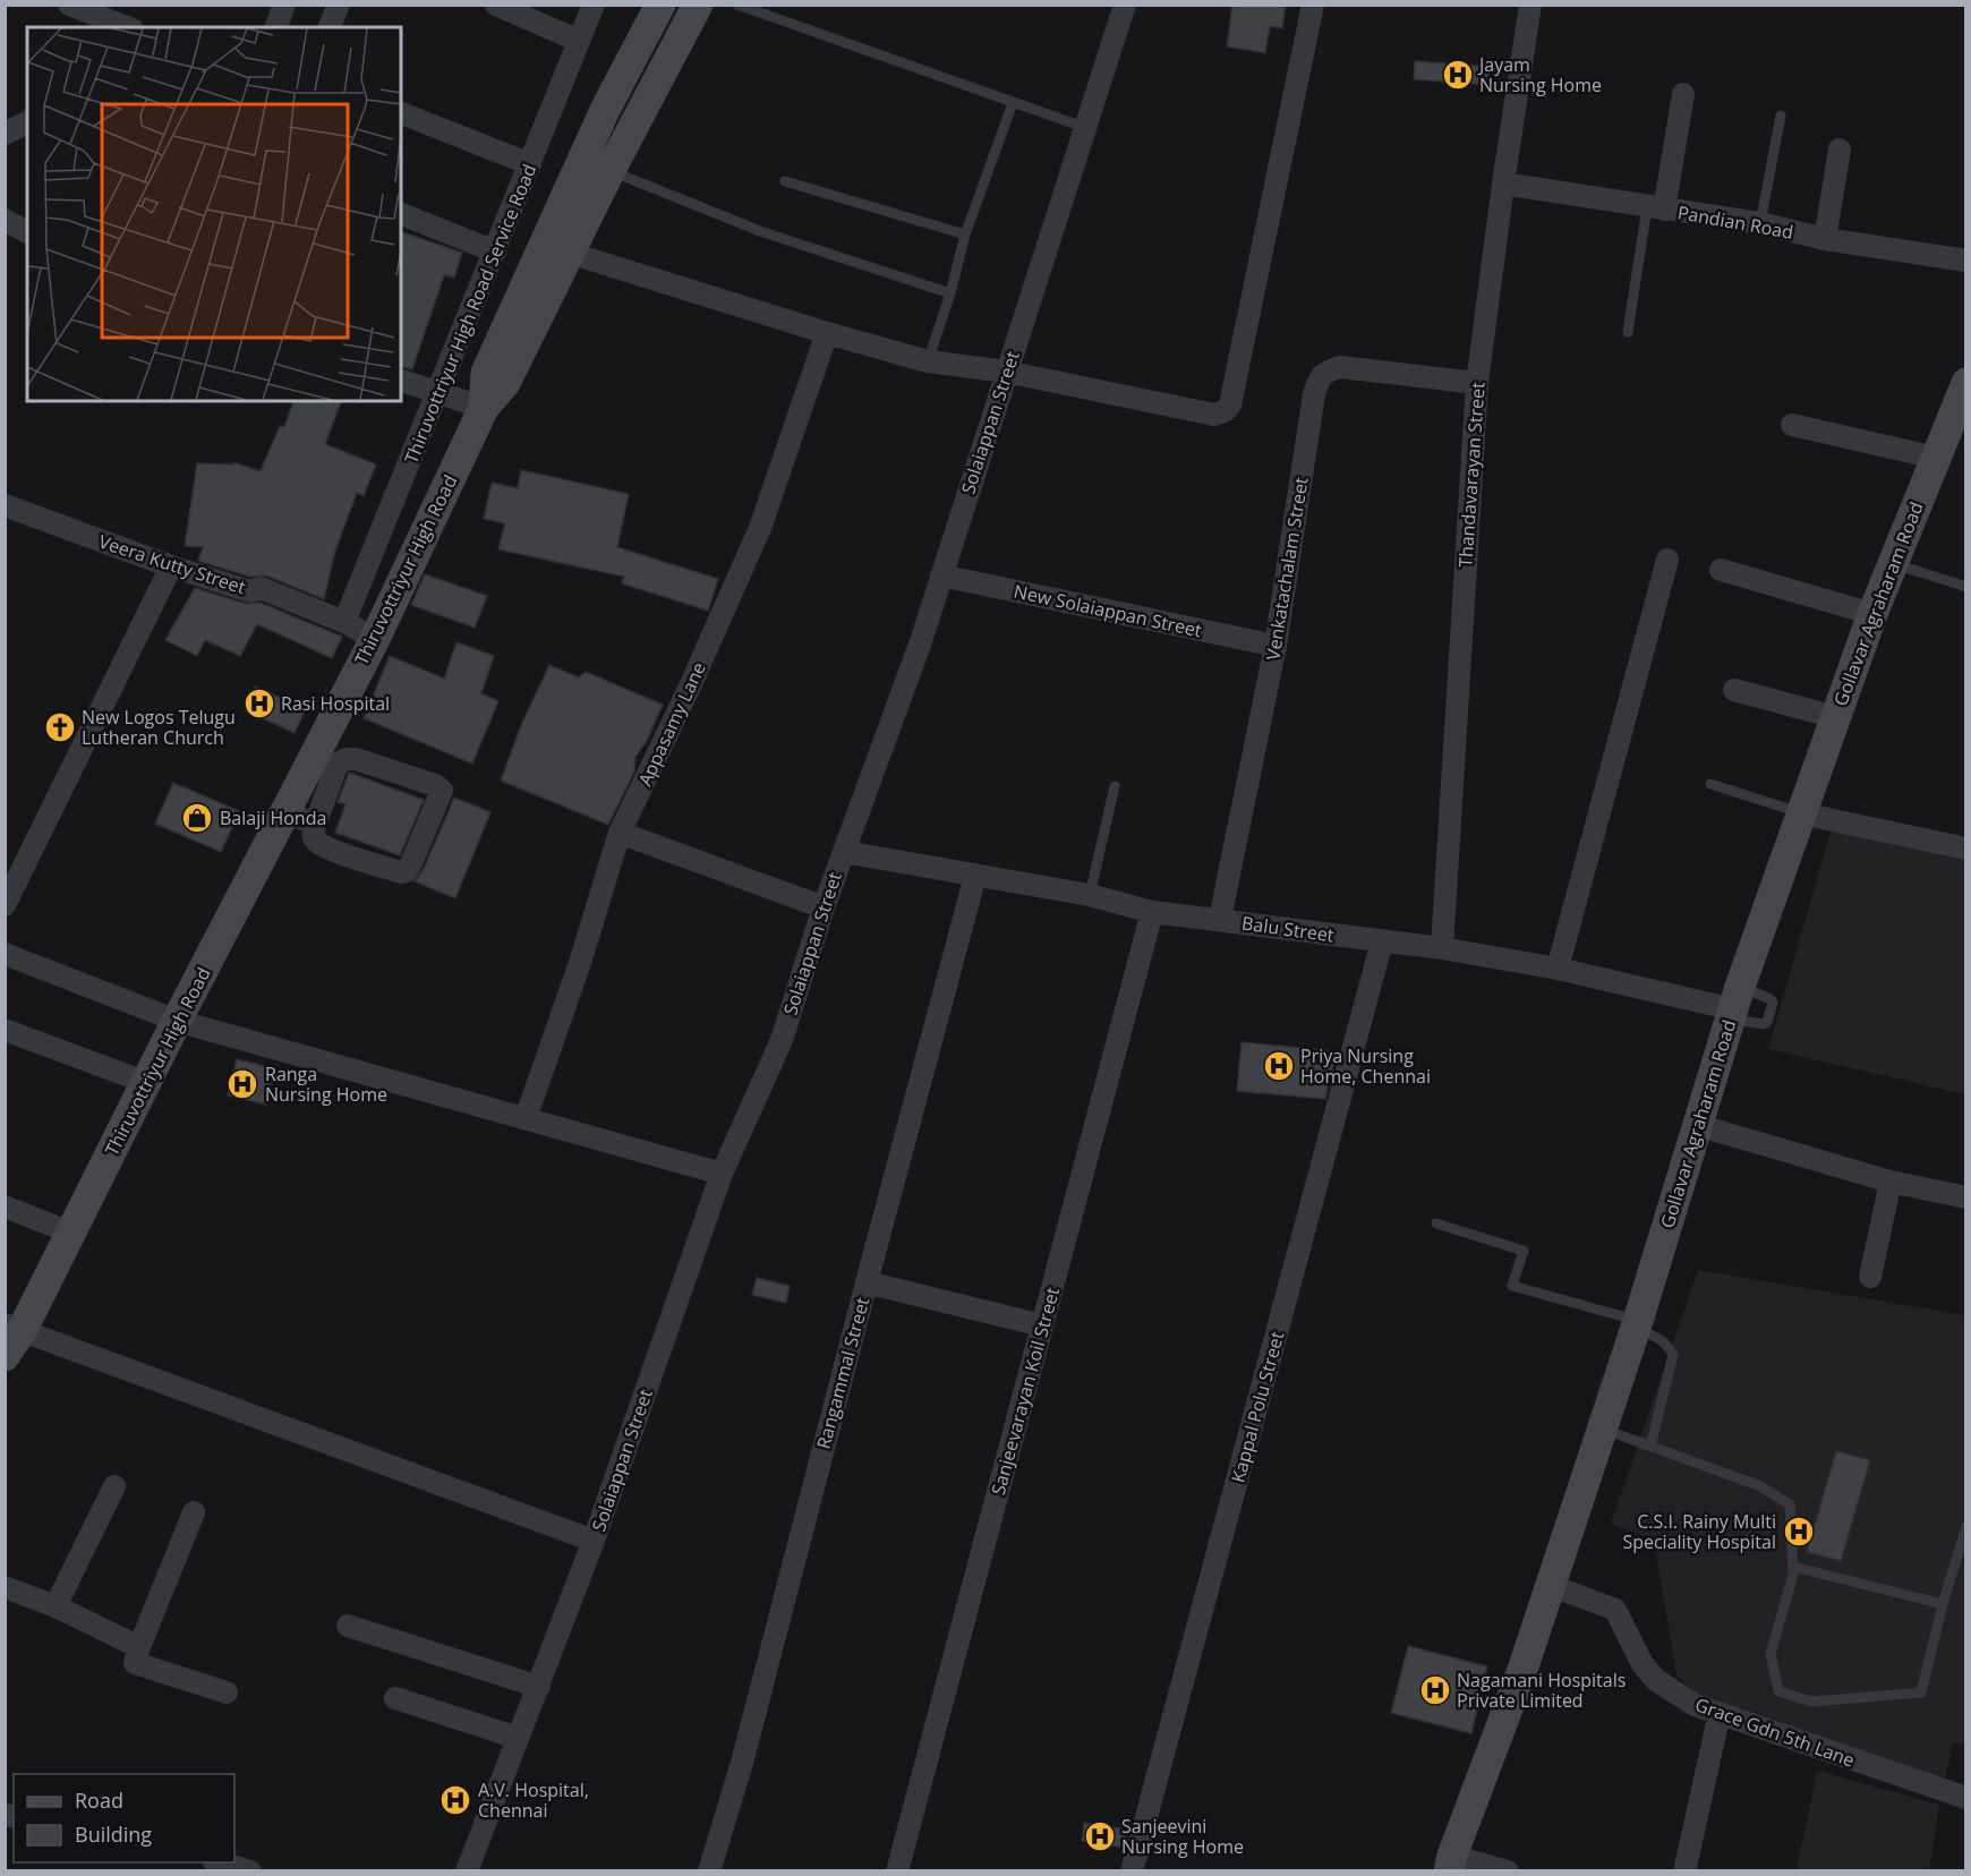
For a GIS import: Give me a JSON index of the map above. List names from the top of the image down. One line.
{"streets":{"main road":["Thiruvottriyur High Road","Gollavar Agraharam Road"],"street":["Pandian Road","Thiruvottriyur High Road Service Road","Solaiappan Street","Thandavarayan Street","Veera Kutty Street","Venkatachalam Street","New Solaiappan Street","Appasamy Lane","Balu Street","Rangammal Street","Sanjeevarayan Koil Street","Kappal Polu Street","Grace Gdn 5th Lane"]},"crossings":[["Pandian Road","Thandavarayan Street"],["Thiruvottriyur High Road Service Road","Veera Kutty Street"],["Solaiappan Street","New Solaiappan Street"],["Solaiappan Street","Balu Street"],["Thandavarayan Street","Venkatachalam Street"],["Thandavarayan Street","Balu Street"],["Veera Kutty Street","Thiruvottriyur High Road"],["Venkatachalam Street","New Solaiappan Street"],["Venkatachalam Street","Balu Street"],["Gollavar Agraharam Road","Balu Street"],["Gollavar Agraharam Road","Grace Gdn 5th Lane"],["Balu Street","Rangammal Street"],["Balu Street","Sanjeevarayan Koil Street"],["Balu Street","Kappal Polu Street"]],"places":{"hospital":["Jayam Nursing Home","Rasi Hospital","Priya Nursing Home, Chennai","Ranga Nursing Home","C.S.I. Rainy Multi Speciality Hospital","Nagamani Hospitals Private Limited","A.V. Hospital, Chennai","Sanjeevini Nursing Home"],"church":["New Logos Telugu Lutheran Church"],"shop":["Balaji Honda"]},"legend":["Road","Building"]}
